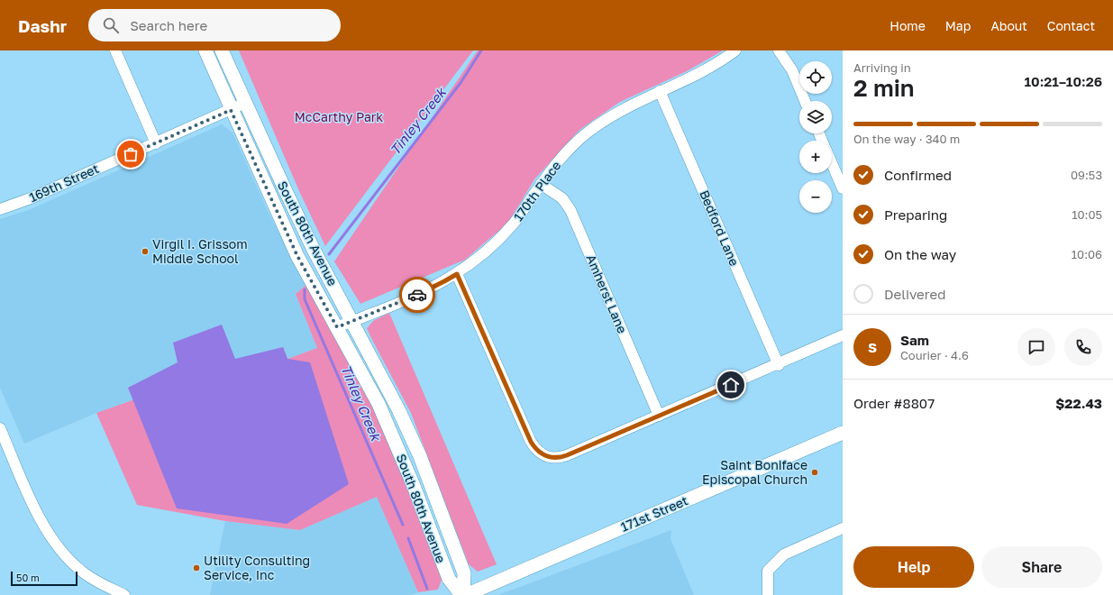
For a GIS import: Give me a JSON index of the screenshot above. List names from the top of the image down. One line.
{"streets":{"street":["169th Street","170th Place","Bedford Lane","South 80th Avenue","Amherst Lane","171st Street"]},"crossings":[["169th Street","South 80th Avenue"],["170th Place","Bedford Lane"],["170th Place","South 80th Avenue"],["170th Place","Amherst Lane"]],"water":["Tinley Creek"],"parks":["McCarthy Park"],"places":["Virgil I. Grissom Middle School","Saint Boniface Episcopal Church","Utility Consulting Service, Inc"],"scale_bar":"50 m","page":{"header":"Dashr","search":"Search here","nav":["Home","Map","About","Contact"],"heading":["2 min","Arriving in","10:21–10:26"],"panel":["Sam","Courier · 4.6","Order #8807","$22.43"],"map_buttons":["+","−"],"bar":"On the way · 340 m","list":[["Confirmed","09:53"],["Preparing","10:05"],["On the way","10:06"],"Delivered"],"round":"S","buttons":["Help","Share"],"scale":"50 m"}}
